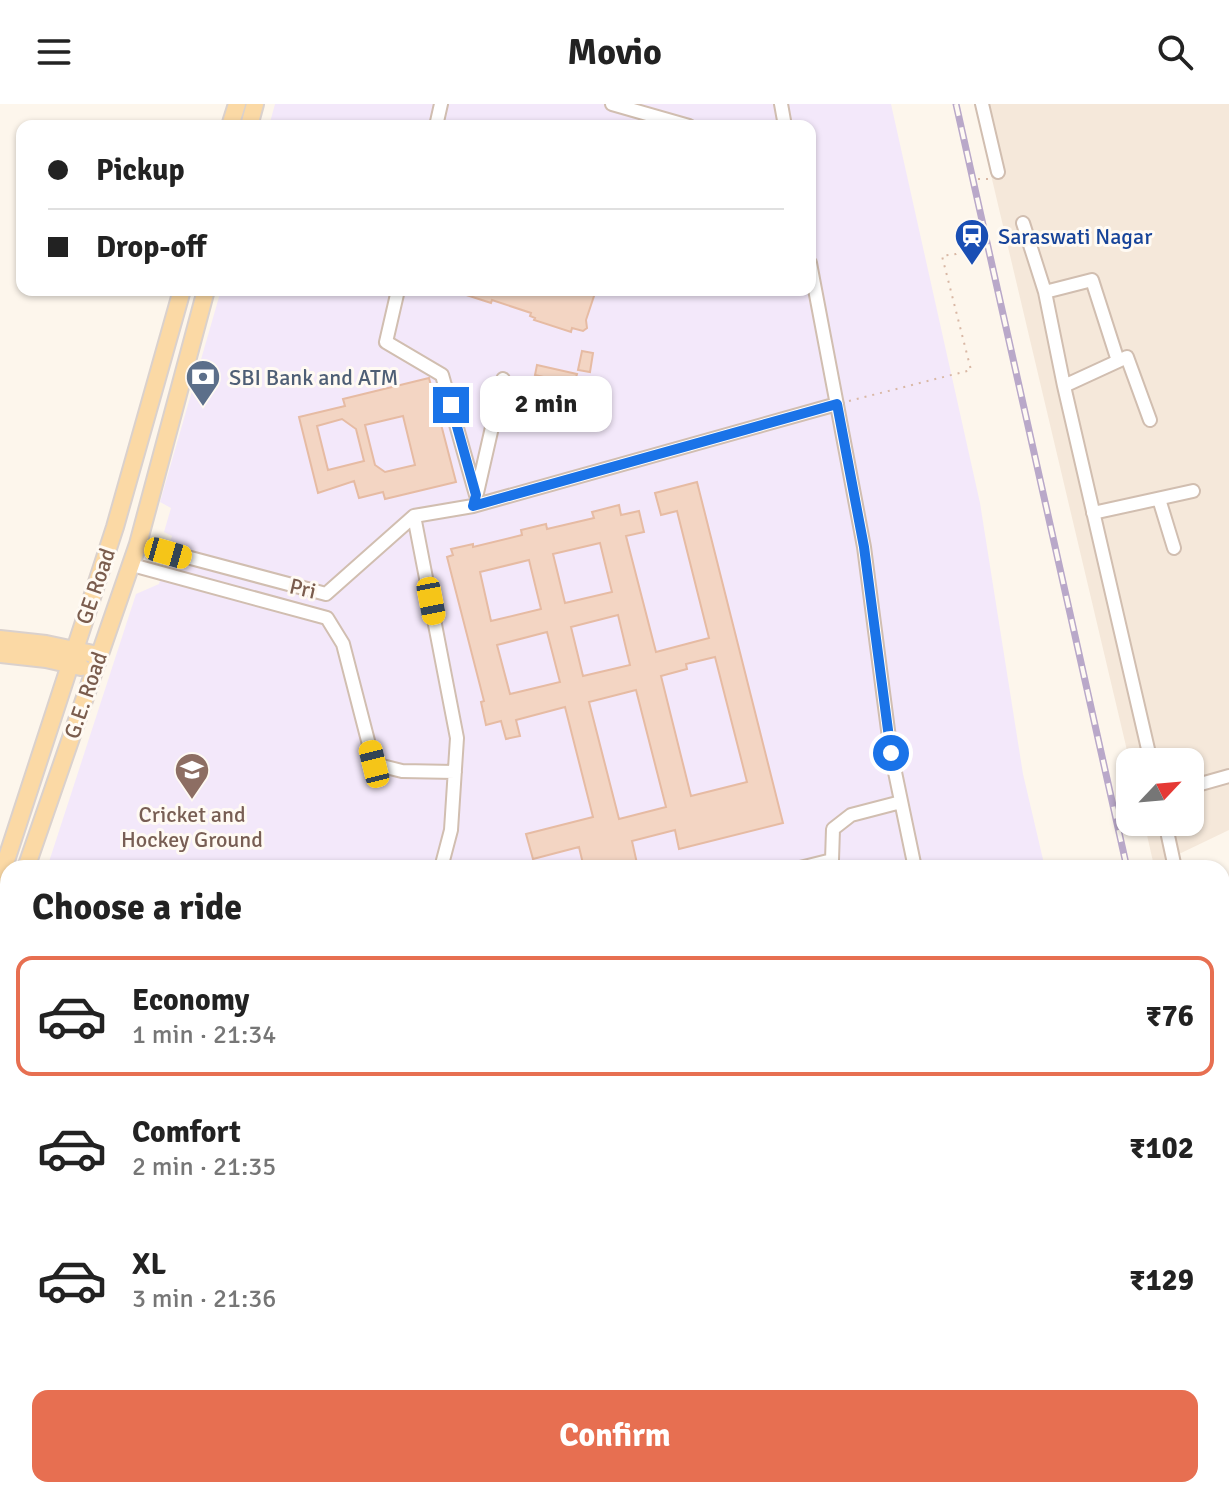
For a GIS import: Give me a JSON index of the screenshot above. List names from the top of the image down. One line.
{"streets":{"main road":["GE Road","G.E. Road"],"street":["Pri"]},"crossings":[["Pri","G.E. Road"]],"places":{"station":["Saraswati Nagar"],"bank":["SBI Bank and ATM"],"school or university":["Cricket and Hockey Ground"]},"north":"top right","page":{"header":"Movio","banner":["Pickup","Drop-off"],"bubble":"2 min","heading":"Choose a ride","list":[{"name":"Economy","note":"1 min · 21:34","value":"₹76"},{"name":"Comfort","note":"2 min · 21:35","value":"₹102"},{"name":"XL","note":"3 min · 21:36","value":"₹129"}],"buttons":"Confirm"}}
